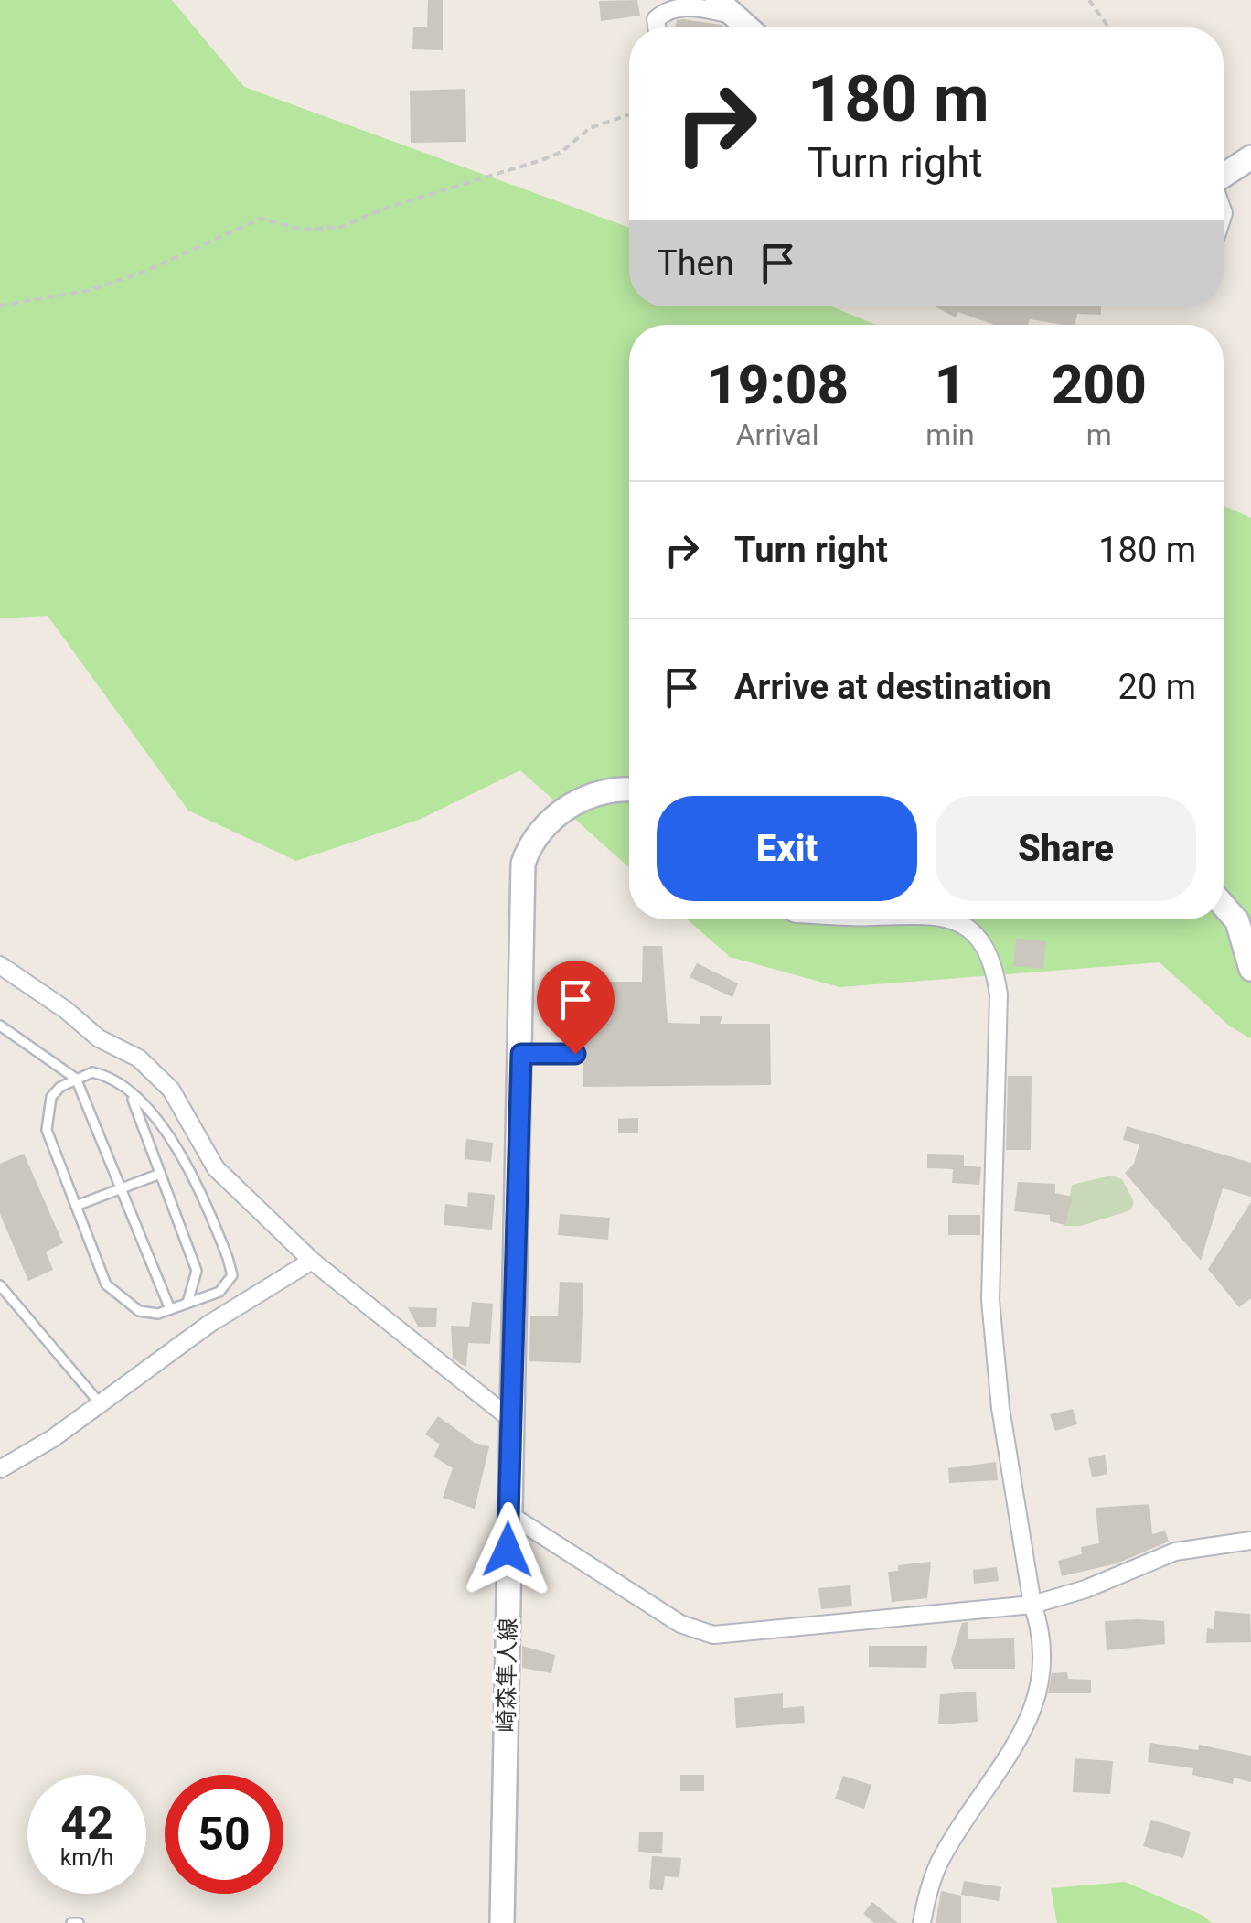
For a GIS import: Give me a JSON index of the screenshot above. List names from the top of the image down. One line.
{"streets":{"main road":["崎森隼人線"]},"page":{"turn":["180 m","Turn right"],"then":"Then","eta":["19:08","Arrival","1","min","200","m"],"list":[{"name":"Turn right","value":"180 m"},{"name":"Arrive at destination","value":"20 m"}],"buttons":["Exit","Share"],"speed":"42 km/h","limit":"50"}}
